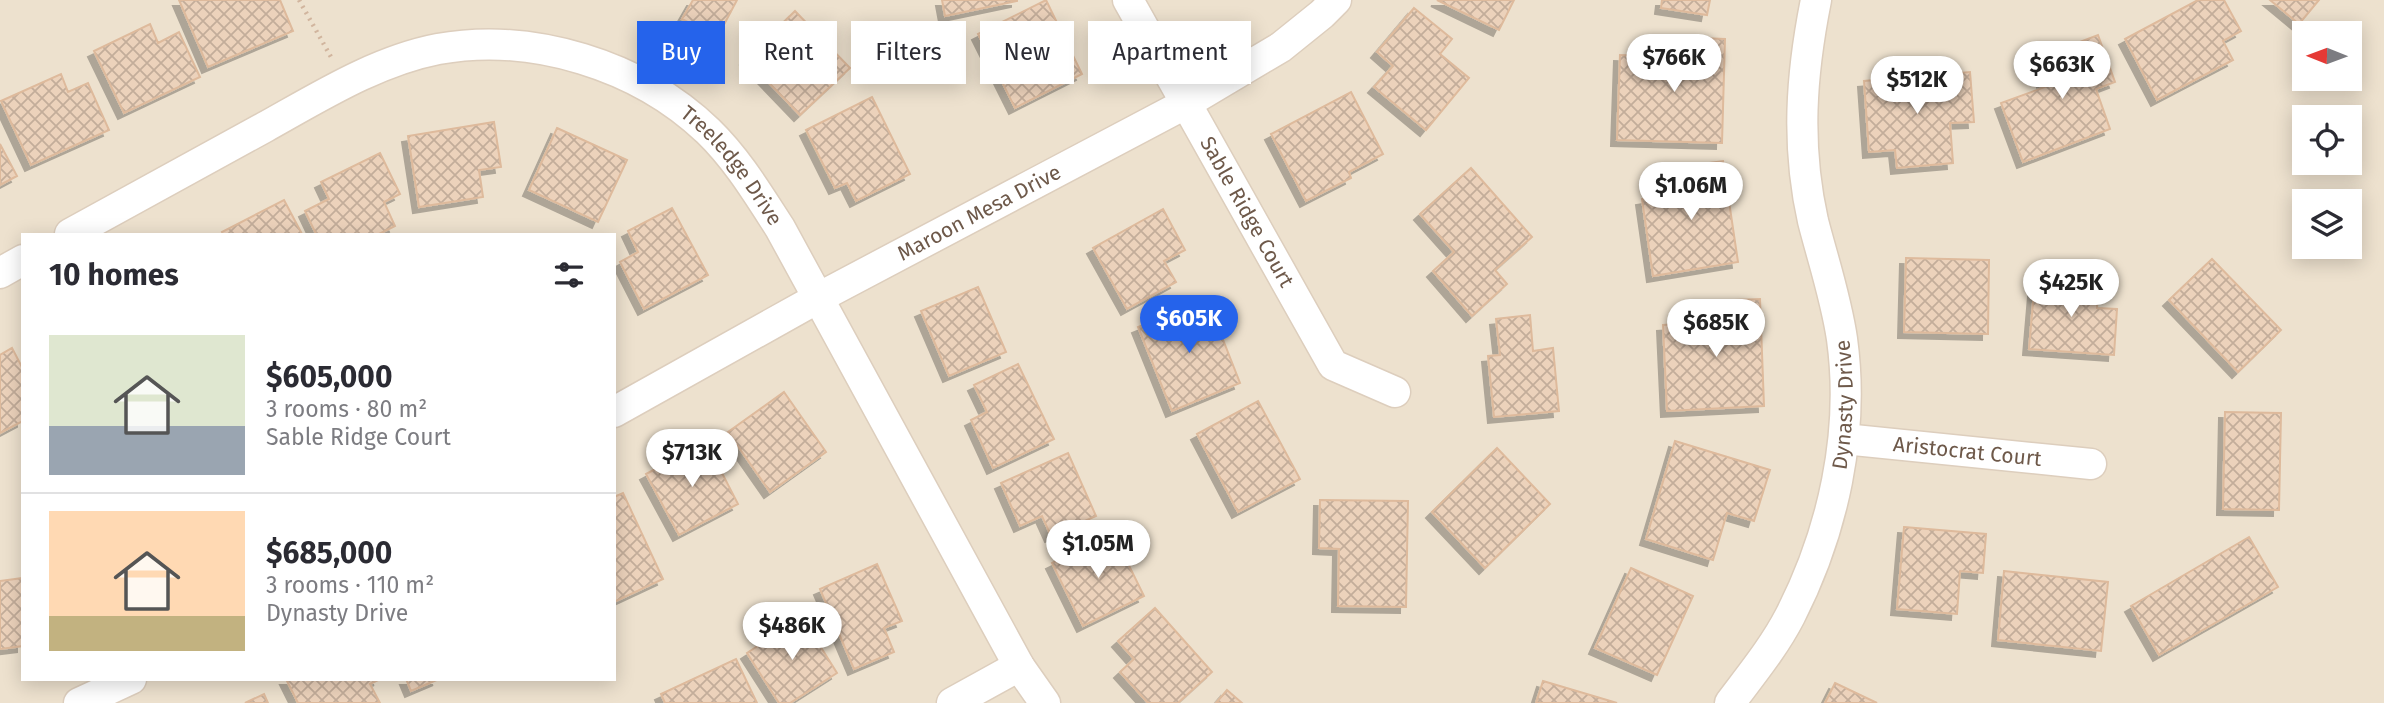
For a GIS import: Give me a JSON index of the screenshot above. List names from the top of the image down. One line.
{"streets":{"street":["Treeledge Drive","Maroon Mesa Drive","Sable Ridge Court","Dynasty Drive","Aristocrat Court"]},"crossings":[["Treeledge Drive","Maroon Mesa Drive"],["Maroon Mesa Drive","Sable Ridge Court"],["Dynasty Drive","Aristocrat Court"]],"north":"left","page":{"chip":["Buy","Rent","Filters","New","Apartment"],"price":["$766K","$663K","$512K","$1.06M","$425K","$605K","$685K","$713K","$1.05M","$486K"],"heading":"10 homes","list":[{"name":"$605,000","note":"3 rooms · 80 m² · Sable Ridge Court"},{"name":"$685,000","note":"3 rooms · 110 m² · Dynasty Drive"}]}}
